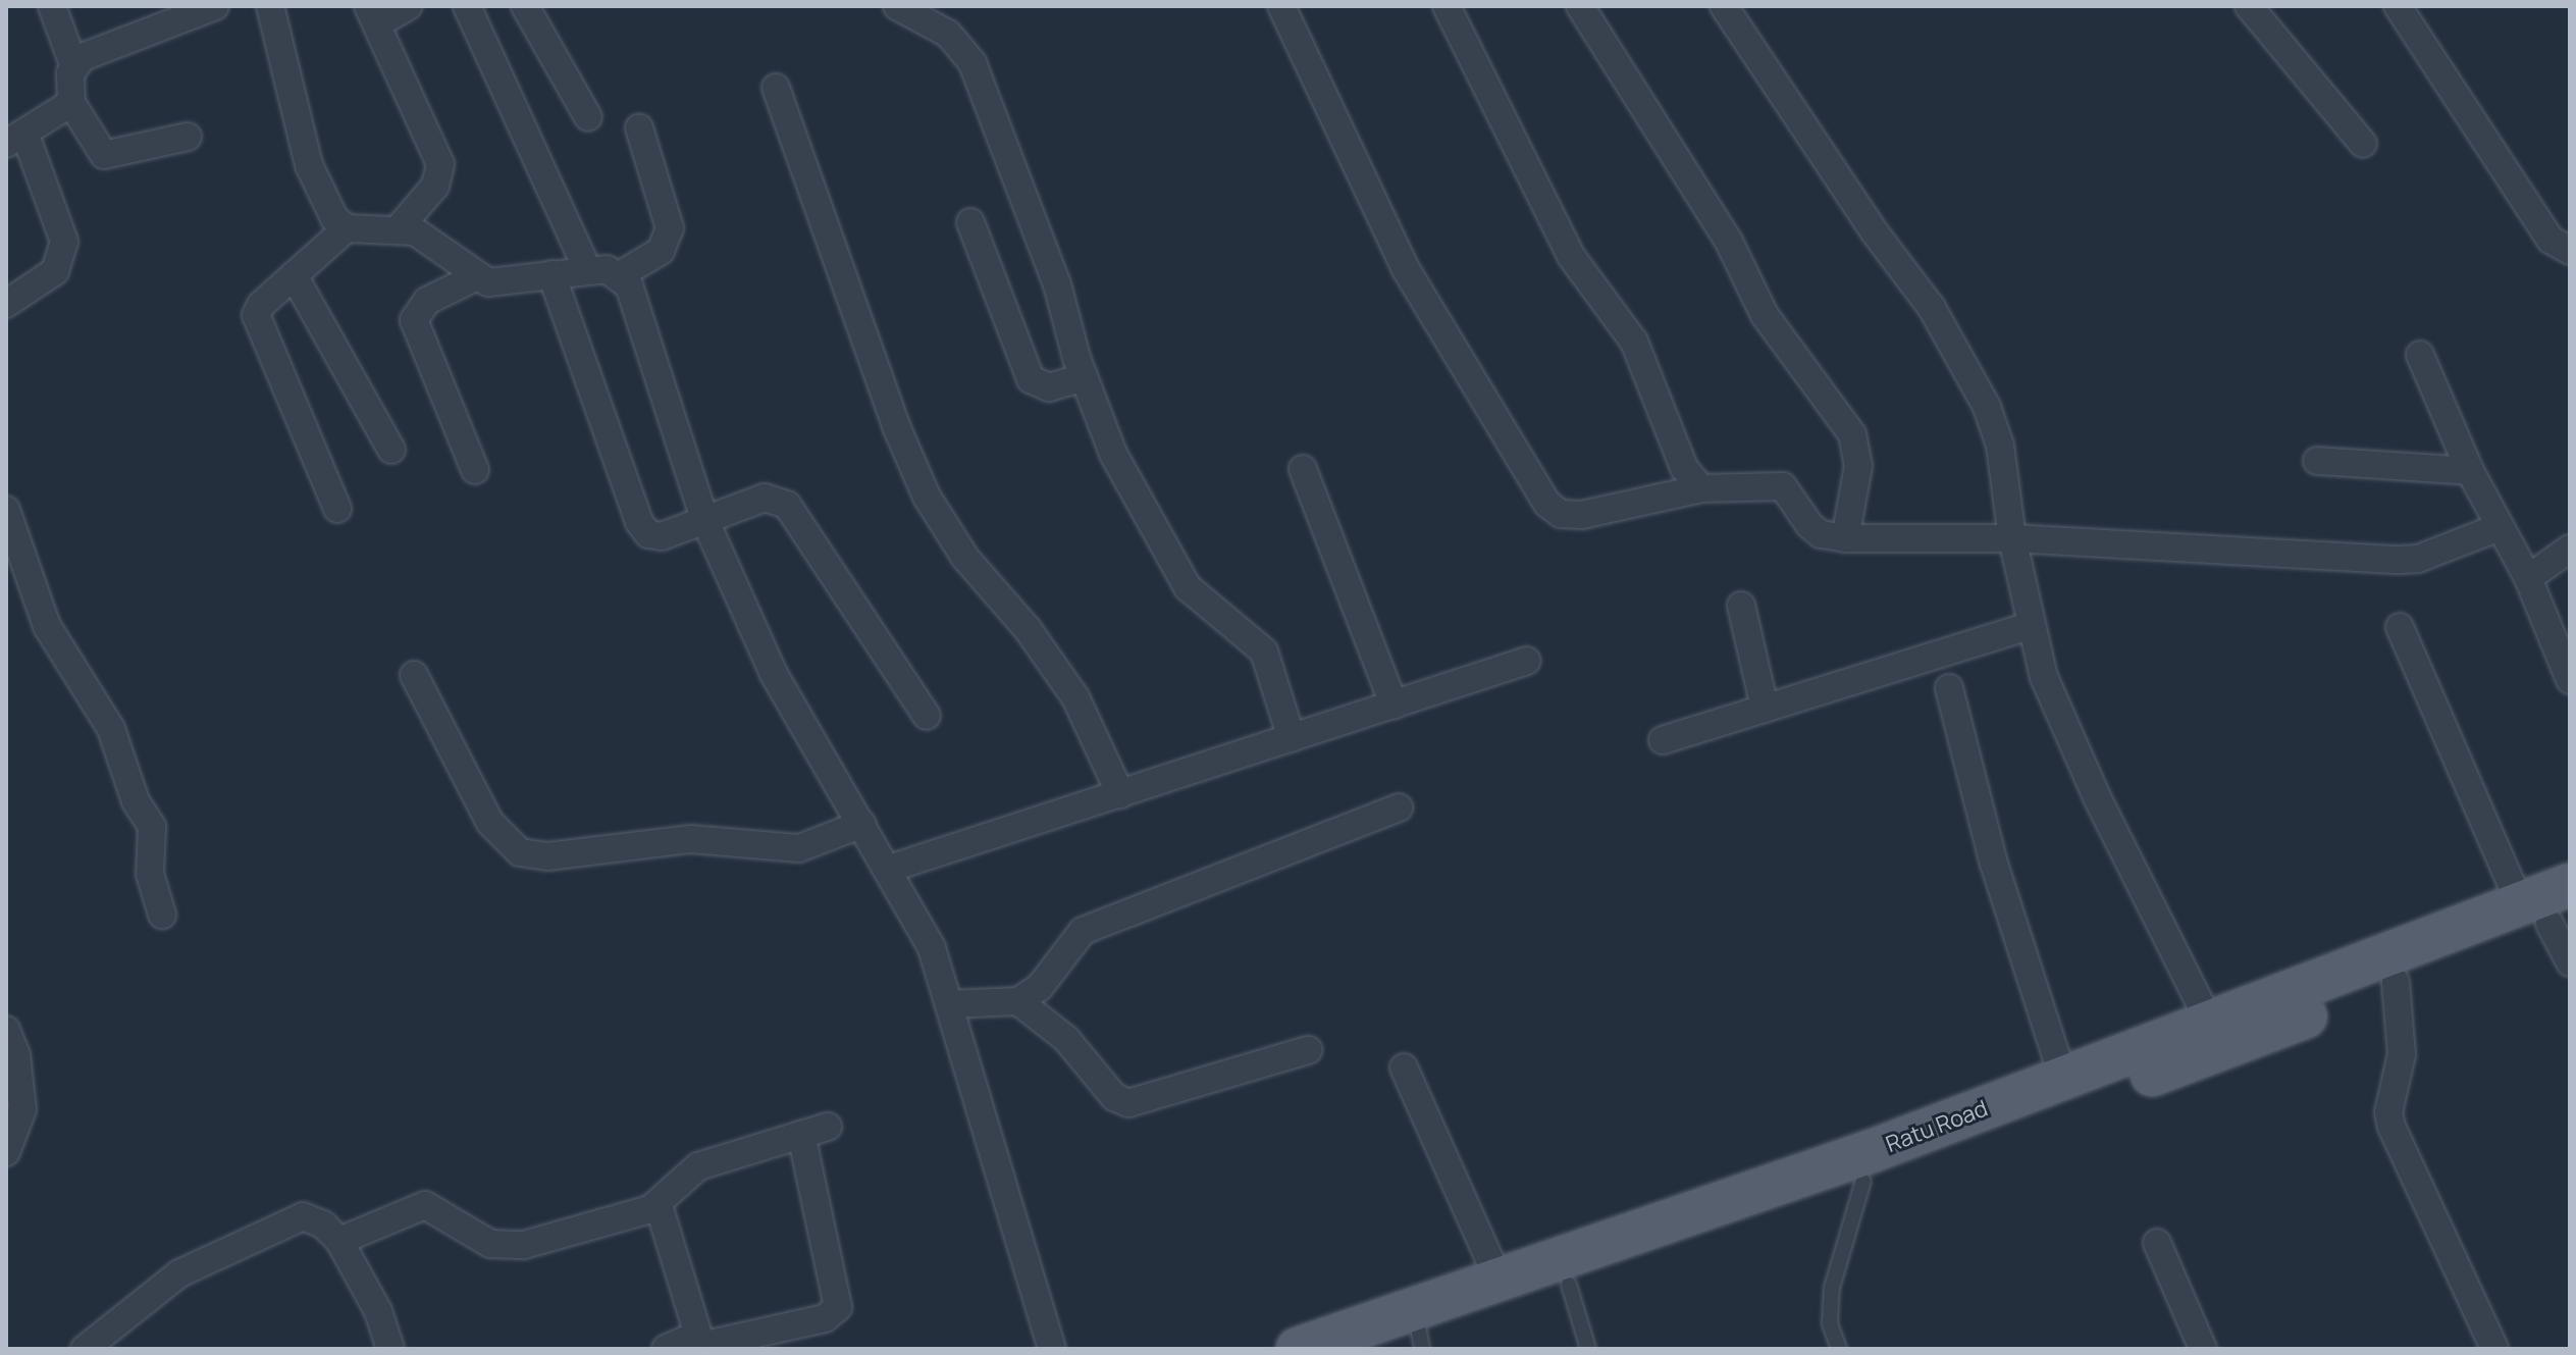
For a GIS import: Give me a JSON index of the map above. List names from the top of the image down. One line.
{"streets":{"main road":["Ratu Road"]}}
